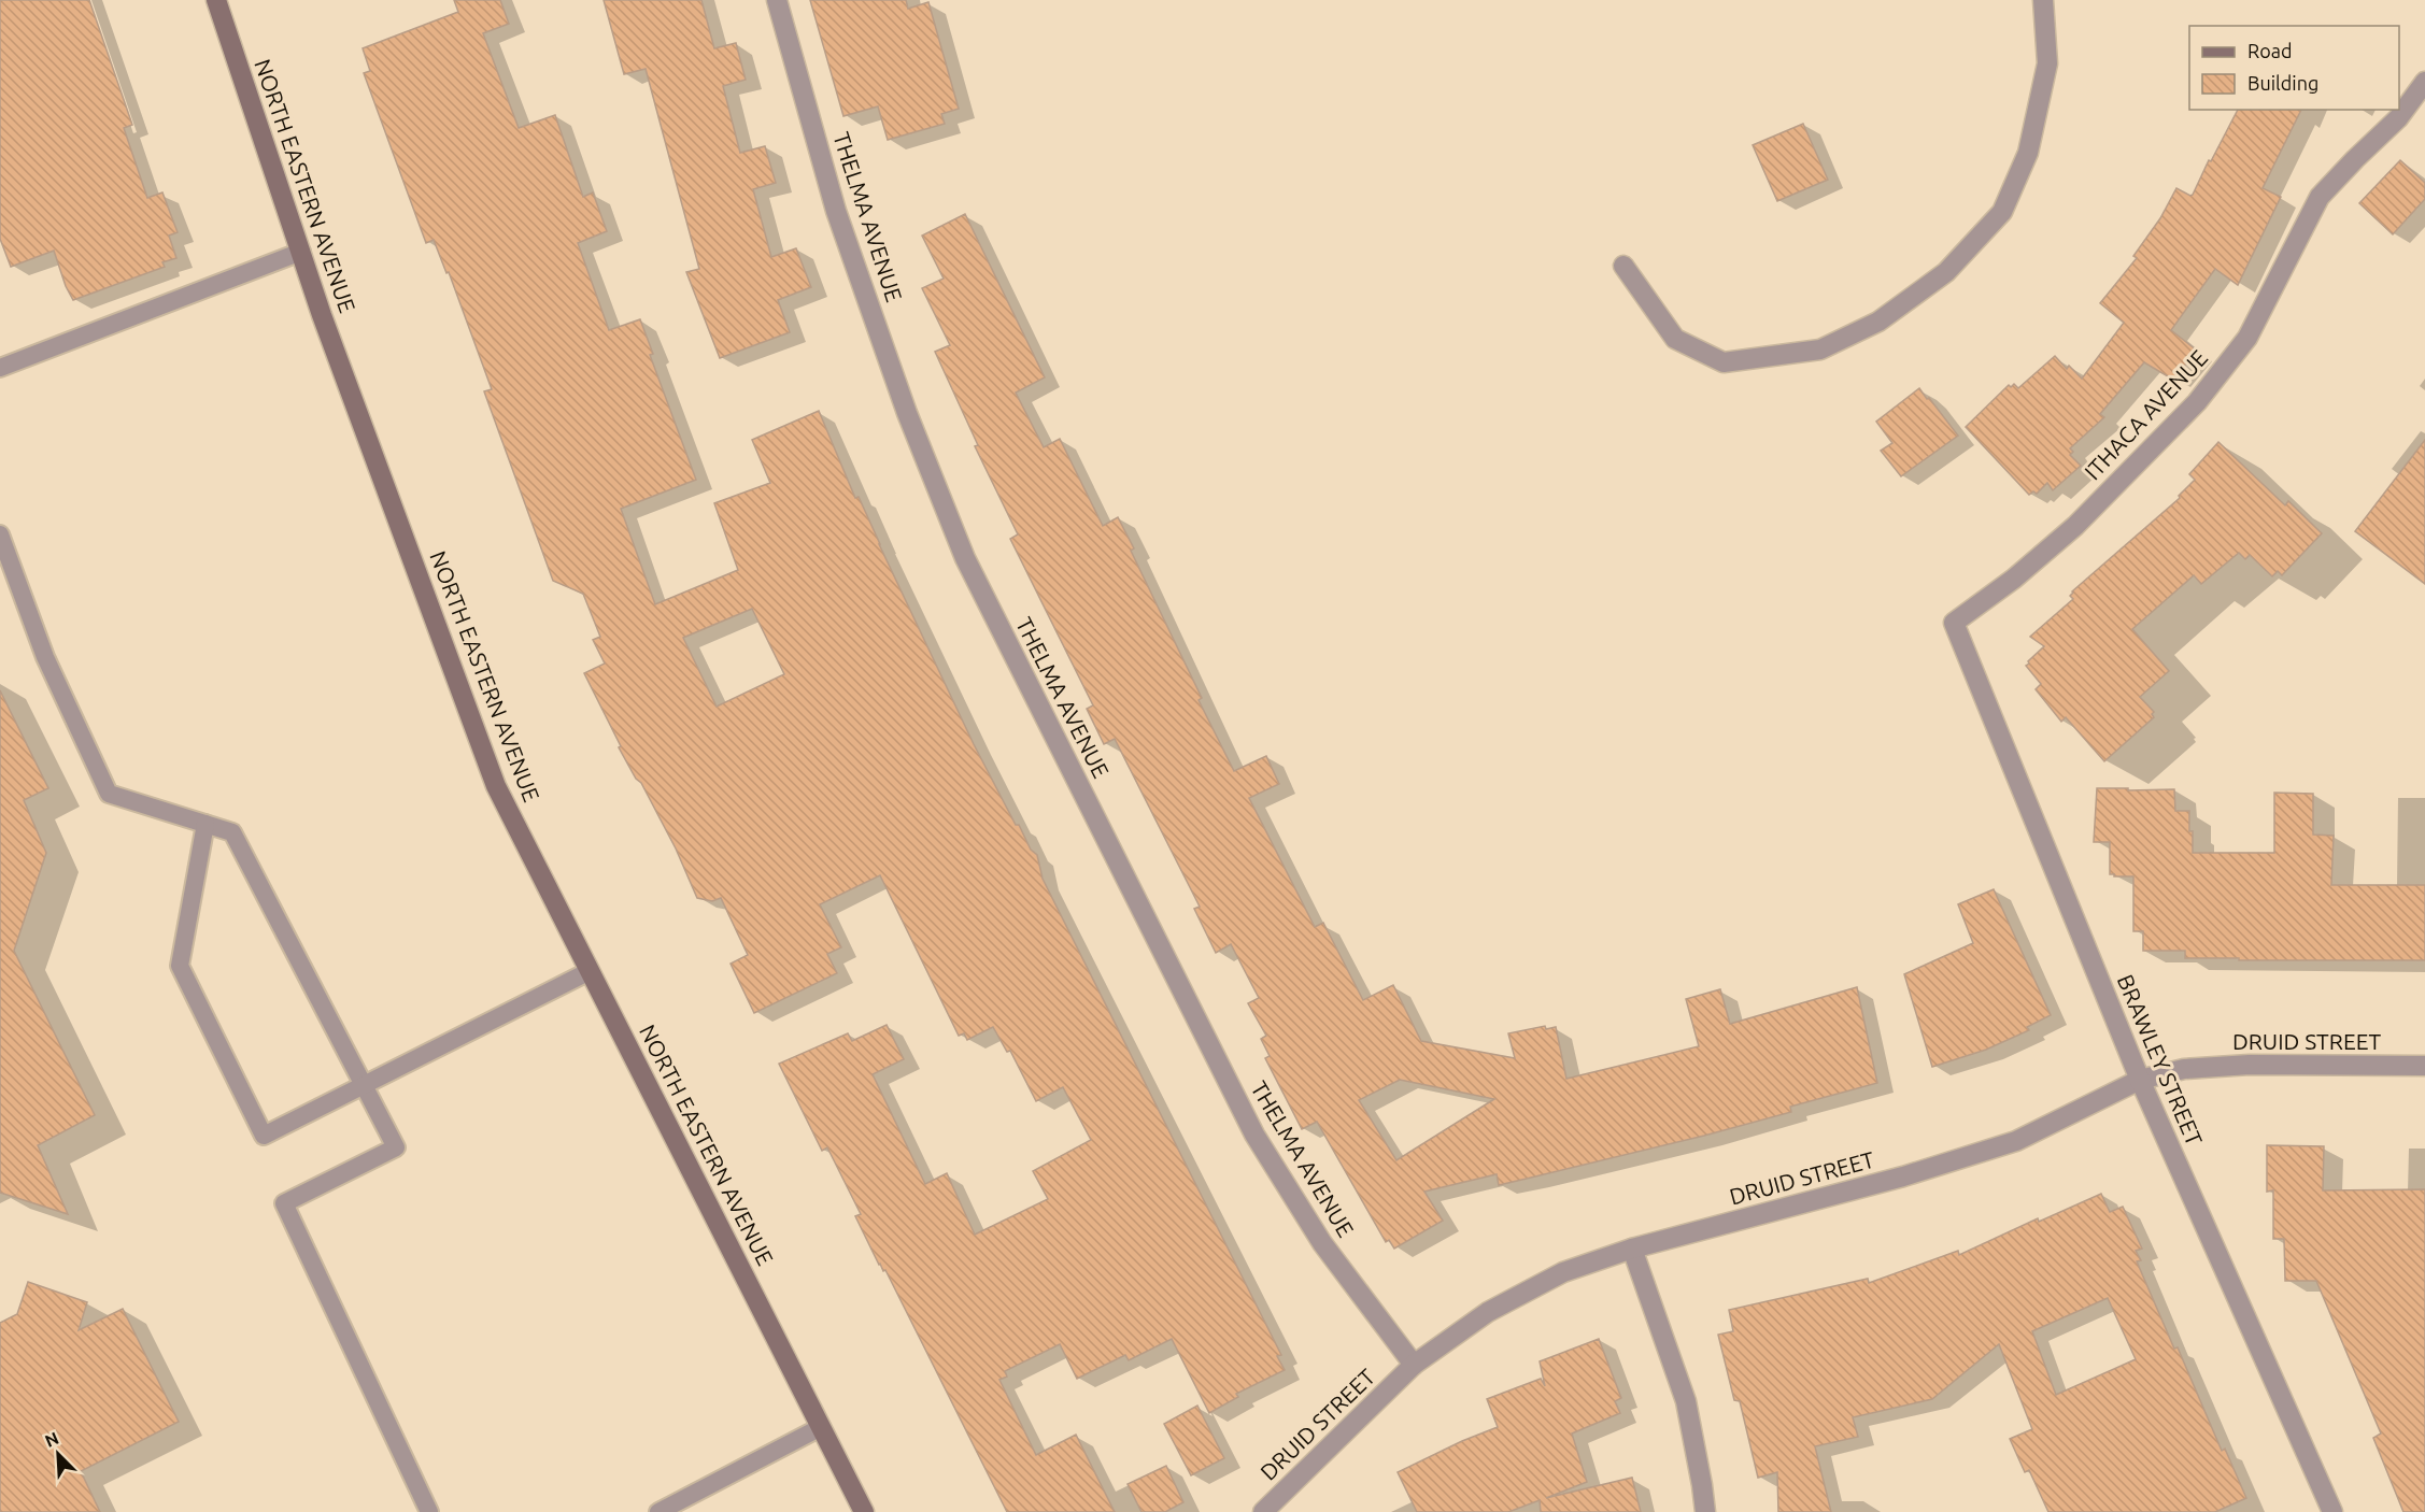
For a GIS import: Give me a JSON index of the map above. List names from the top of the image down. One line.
{"streets":{"main road":["NORTH EASTERN AVENUE"],"street":["THELMA AVENUE","ITHACA AVENUE","DRUID STREET","BRAWLEY STREET"]},"crossings":[["THELMA AVENUE","DRUID STREET"],["ITHACA AVENUE","BRAWLEY STREET"],["DRUID STREET","BRAWLEY STREET"]],"legend":["Road","Building"],"north":"top left"}
